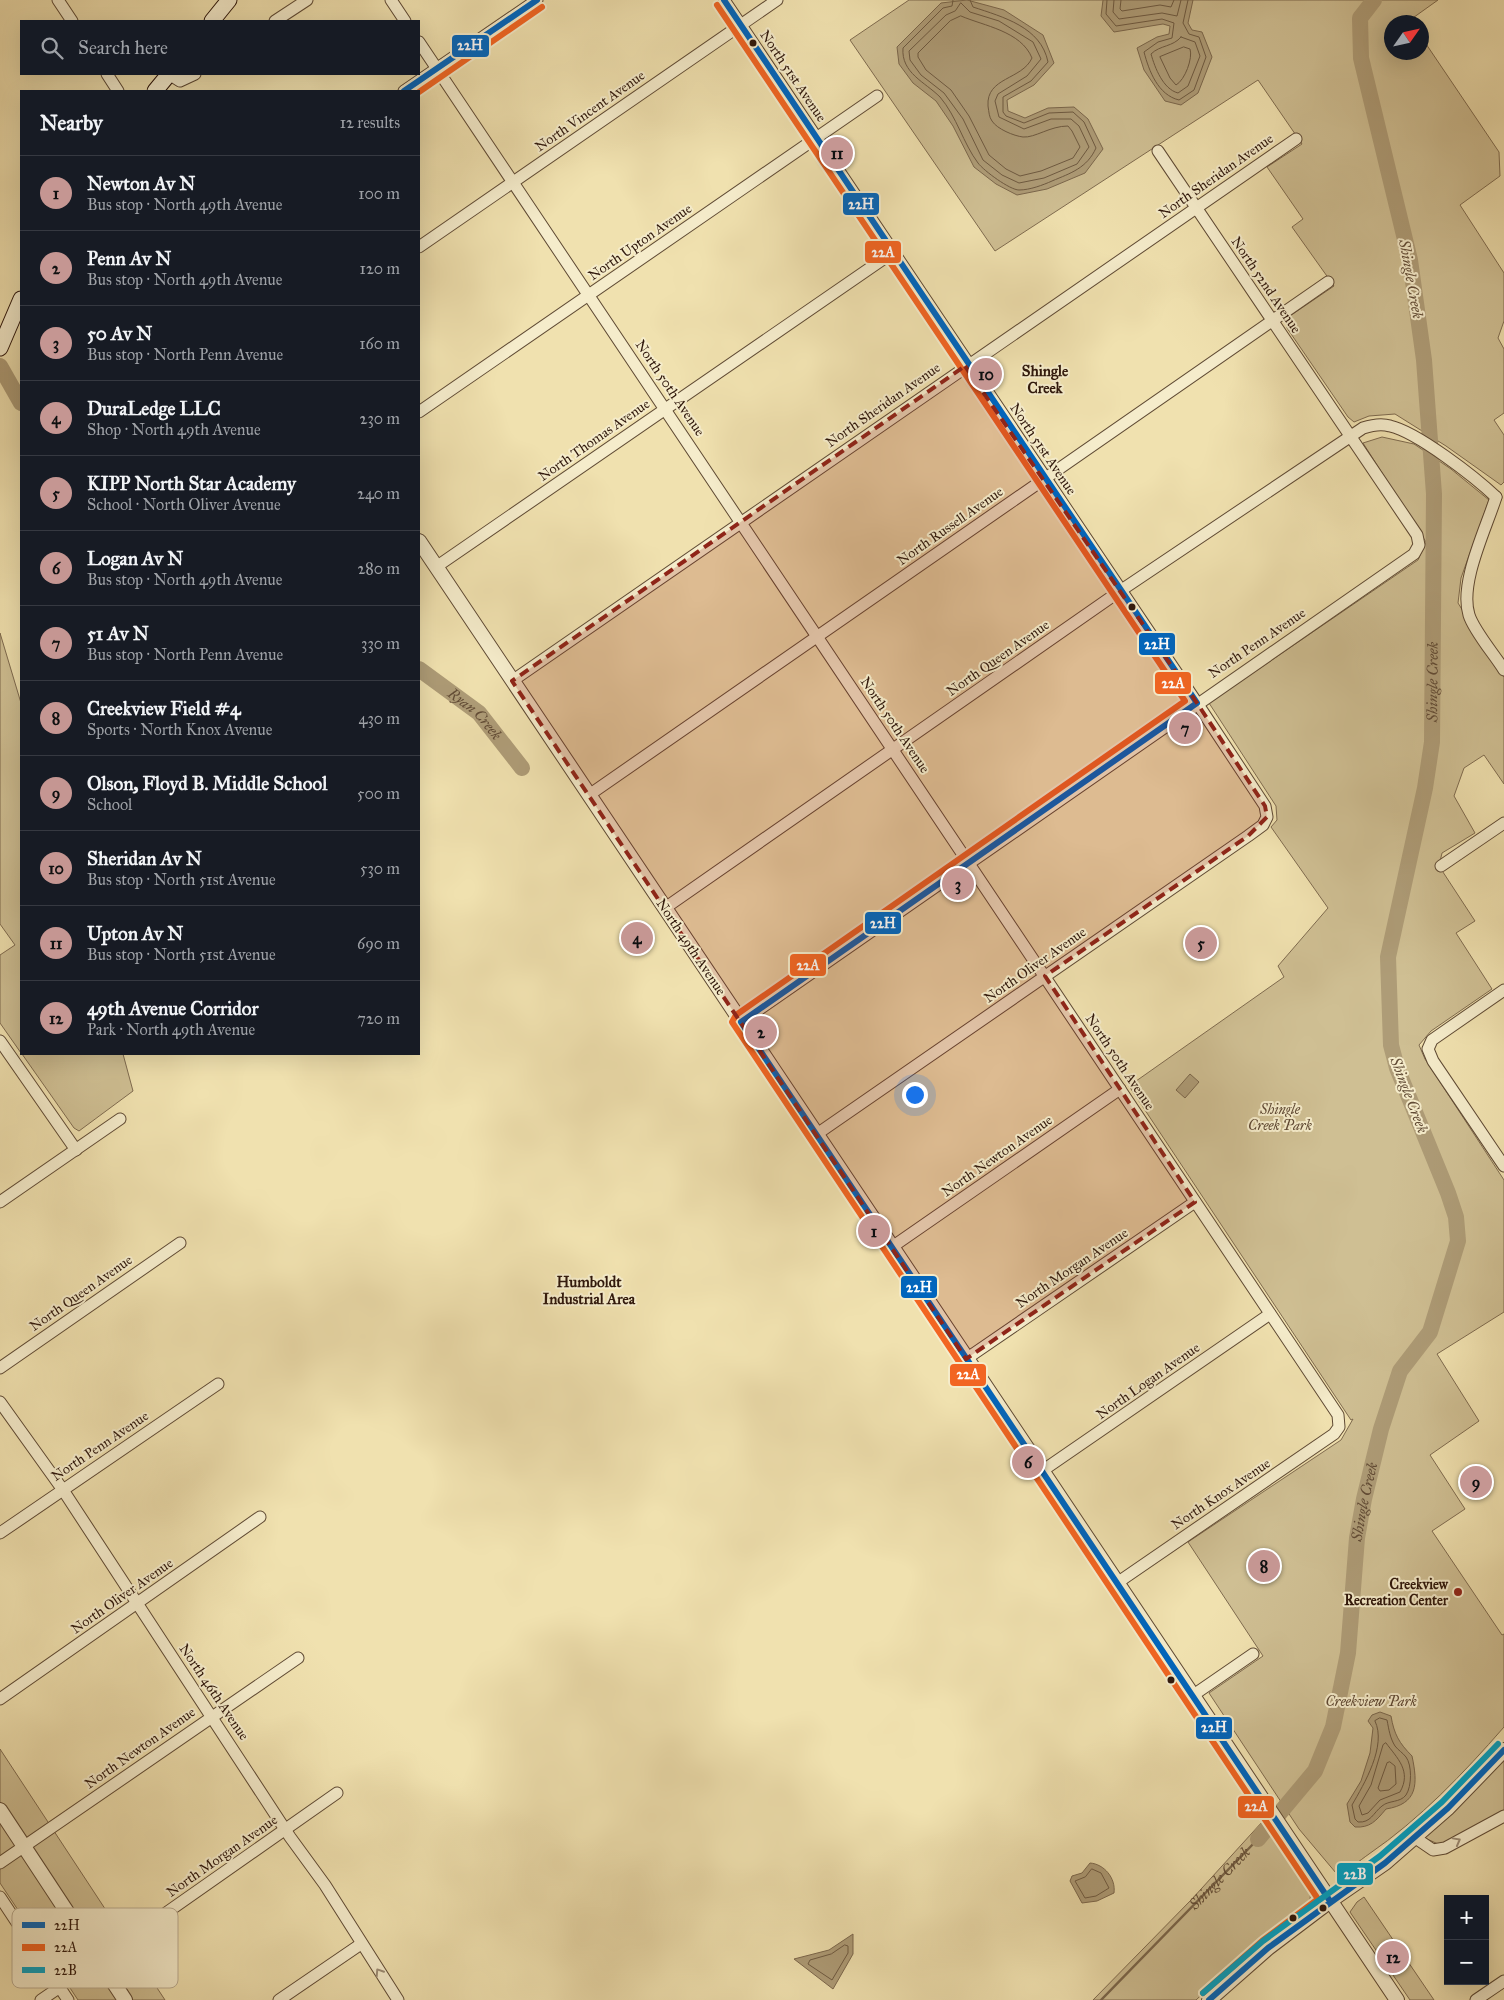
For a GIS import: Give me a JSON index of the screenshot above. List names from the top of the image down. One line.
{"streets":{"street":["North 51st Avenue","North Vincent Avenue","North Sheridan Avenue","North Upton Avenue","North 52nd Avenue","North 50th Avenue","North Thomas Avenue","North Russell Avenue","North Penn Avenue","North Queen Avenue","North 49th Avenue","North Oliver Avenue","North Newton Avenue","North Morgan Avenue","North Logan Avenue","North Knox Avenue","North 46th Avenue"]},"crossings":[["North 51st Avenue","North Vincent Avenue"],["North 51st Avenue","North Sheridan Avenue"],["North 51st Avenue","North Upton Avenue"],["North 51st Avenue","North Thomas Avenue"],["North 51st Avenue","North Russell Avenue"],["North 51st Avenue","North Penn Avenue"],["North 51st Avenue","North Queen Avenue"],["North 51st Avenue","North Oliver Avenue"],["North Vincent Avenue","North 50th Avenue"],["North Sheridan Avenue","North 52nd Avenue"],["North Sheridan Avenue","North 50th Avenue"],["North Sheridan Avenue","North 49th Avenue"],["North Upton Avenue","North 50th Avenue"],["North 52nd Avenue","North Russell Avenue"],["North 52nd Avenue","North Penn Avenue"],["North 52nd Avenue","North Queen Avenue"],["North 50th Avenue","North Thomas Avenue"],["North 50th Avenue","North Russell Avenue"],["North 50th Avenue","North Penn Avenue"],["North 50th Avenue","North Queen Avenue"],["North 50th Avenue","North Oliver Avenue"],["North 50th Avenue","North Newton Avenue"],["North 50th Avenue","North Morgan Avenue"],["North 50th Avenue","North Logan Avenue"],["North 50th Avenue","North Knox Avenue"],["North Thomas Avenue","North 49th Avenue"],["North Russell Avenue","North 49th Avenue"],["North Penn Avenue","North 49th Avenue"],["North Penn Avenue","North 46th Avenue"],["North Queen Avenue","North 49th Avenue"],["North 49th Avenue","North Oliver Avenue"],["North 49th Avenue","North Newton Avenue"],["North 49th Avenue","North Morgan Avenue"],["North 49th Avenue","North Logan Avenue"],["North 49th Avenue","North Knox Avenue"],["North Oliver Avenue","North 46th Avenue"],["North Newton Avenue","North 46th Avenue"],["North Morgan Avenue","North 46th Avenue"]],"districts":["Shingle Creek","Humboldt Industrial Area"],"water":["Shingle Creek","Ryan Creek"],"parks":["Shingle Creek Park","Creekview Park"],"places":["Creekview Recreation Center"],"lines":["transit line 22H","transit line 22A","transit line 22B"],"legend":["22H","22A","22B"],"north":"top right","page":{"search":"Search here","heading":["Nearby","12 results"],"pins":["11","10","7","3","4","5","2","1","6","9","8","12"],"list":[{"mark":"1","name":"Newton Av N","note":"Bus stop · North 49th Avenue","value":"100 m"},{"mark":"2","name":"Penn Av N","note":"Bus stop · North 49th Avenue","value":"120 m"},{"mark":"3","name":"50 Av N","note":"Bus stop · North Penn Avenue","value":"160 m"},{"mark":"4","name":"DuraLedge LLC","note":"Shop · North 49th Avenue","value":"230 m"},{"mark":"5","name":"KIPP North Star Academy","note":"School · North Oliver Avenue","value":"240 m"},{"mark":"6","name":"Logan Av N","note":"Bus stop · North 49th Avenue","value":"280 m"},{"mark":"7","name":"51 Av N","note":"Bus stop · North Penn Avenue","value":"330 m"},{"mark":"8","name":"Creekview Field #4","note":"Sports · North Knox Avenue","value":"430 m"},{"mark":"9","name":"Olson, Floyd B. Middle School","note":"School","value":"500 m"},{"mark":"10","name":"Sheridan Av N","note":"Bus stop · North 51st Avenue","value":"530 m"},{"mark":"11","name":"Upton Av N","note":"Bus stop · North 51st Avenue","value":"690 m"},{"mark":"12","name":"49th Avenue Corridor","note":"Park · North 49th Avenue","value":"720 m"}],"map_buttons":["+","−"]}}
